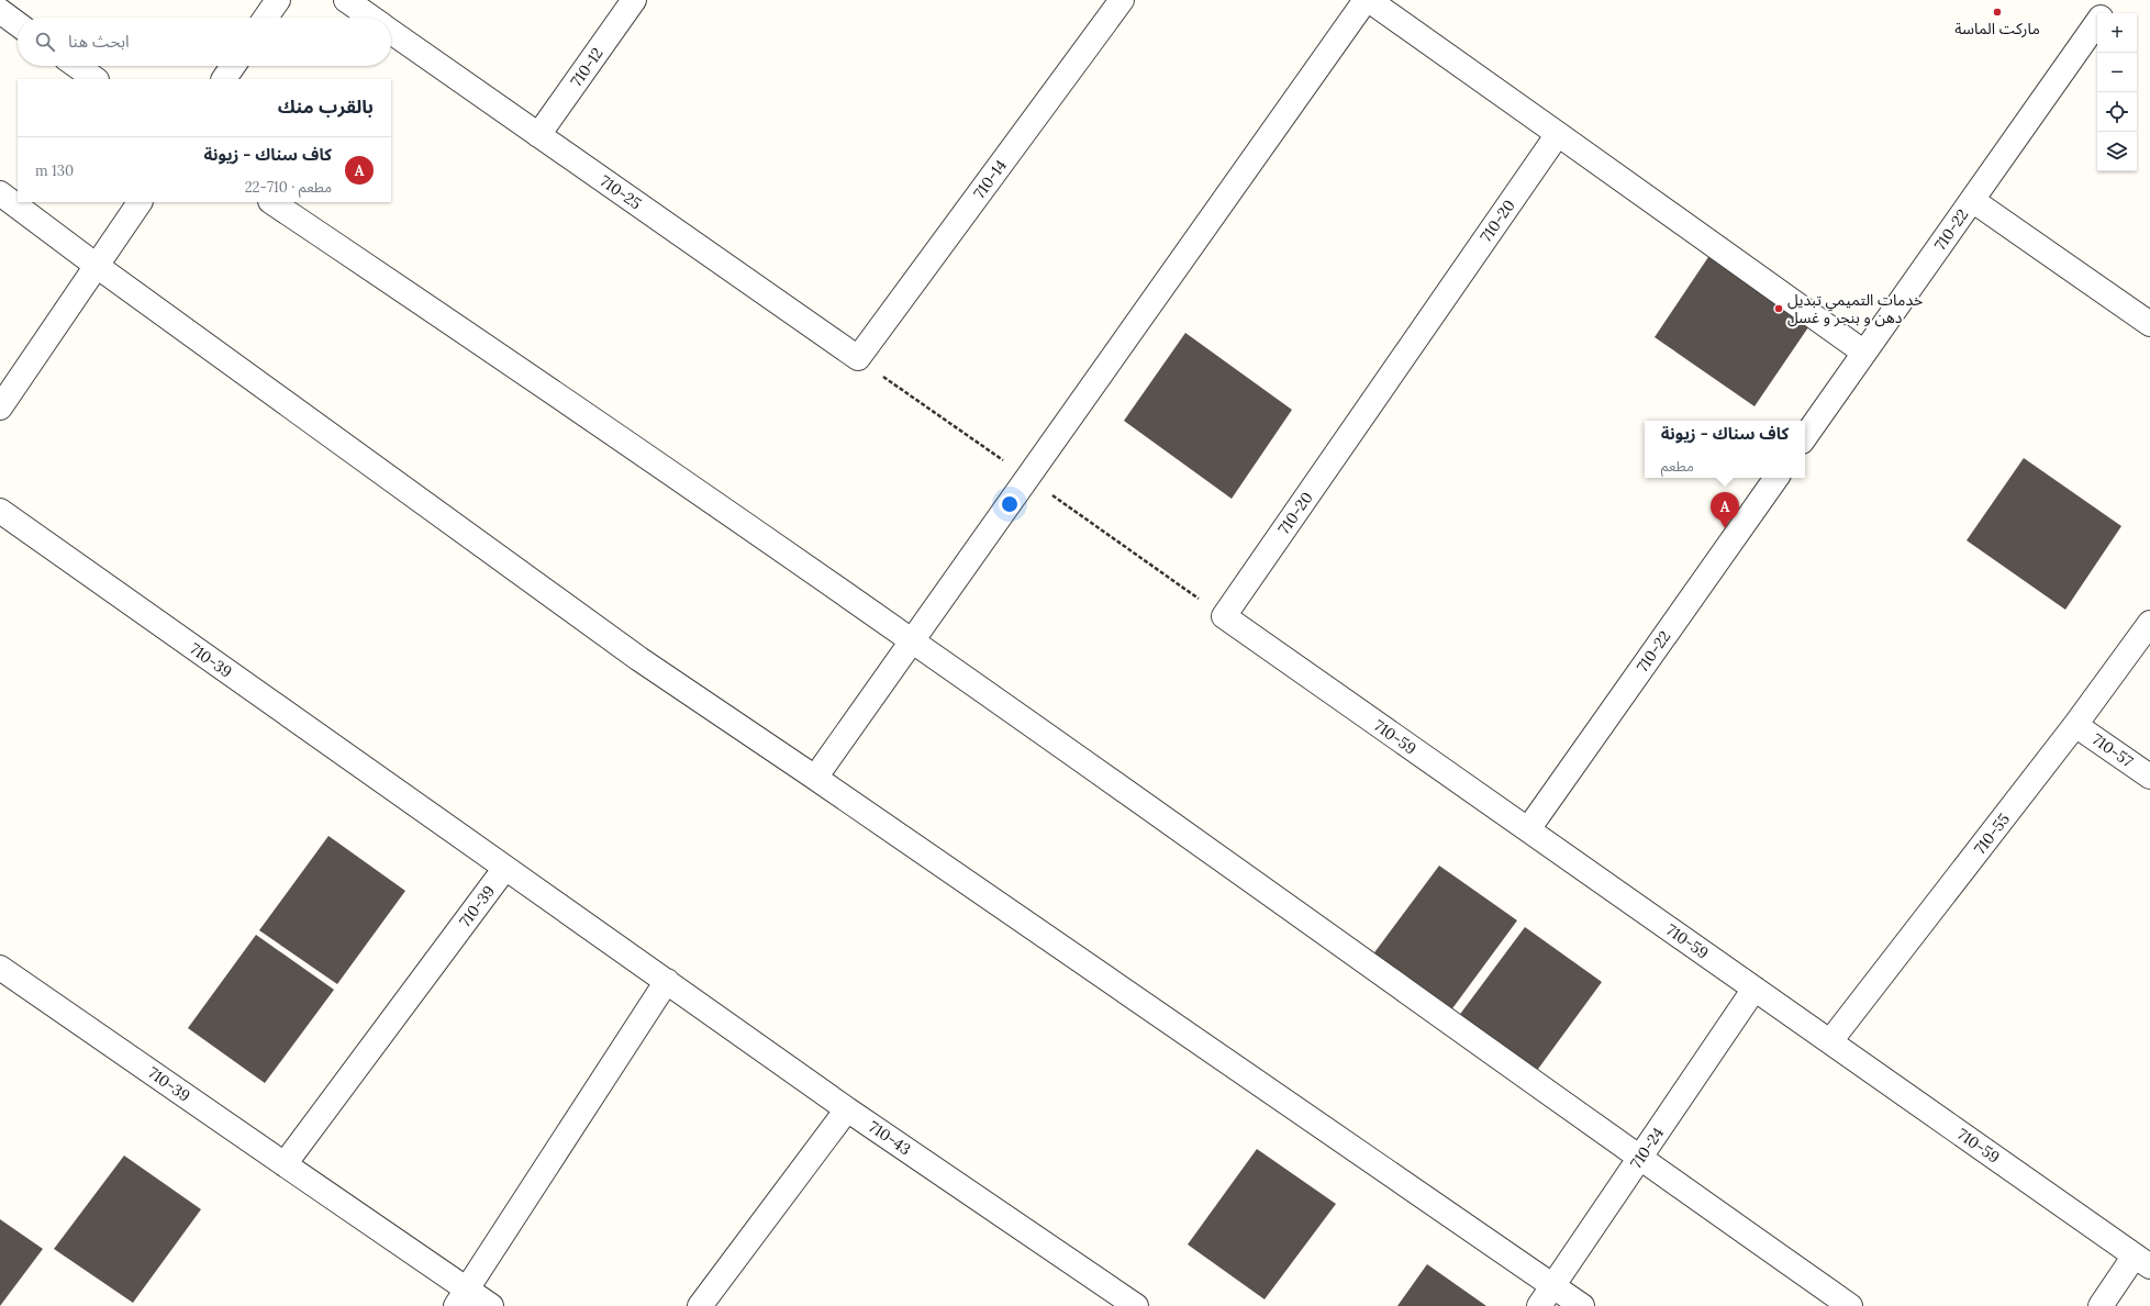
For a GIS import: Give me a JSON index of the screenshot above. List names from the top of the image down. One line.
{"streets":{"street":["710-12","710-14","710-25","710-20","710-22","710-39","710-59","710-57","710-55","710-43","710-24"]},"crossings":[["710-12","710-25"],["710-14","710-25"],["710-20","710-59"],["710-22","710-59"],["710-39","710-43"],["710-59","710-55"],["710-59","710-24"],["710-57","710-55"]],"places":["ماركت الماسة","خدمات التميمي تبديل دهن و بنجر و غسل"],"page":{"map_buttons":["+","−"],"search":"ابحث هنا","heading":"بالقرب منك","list":[{"mark":"A","name":"كاف سناك - زيونة","note":"مطعم · 710-22","value":"130 m"}],"popup":["كاف سناك - زيونة","مطعم"],"pins":"A"}}
